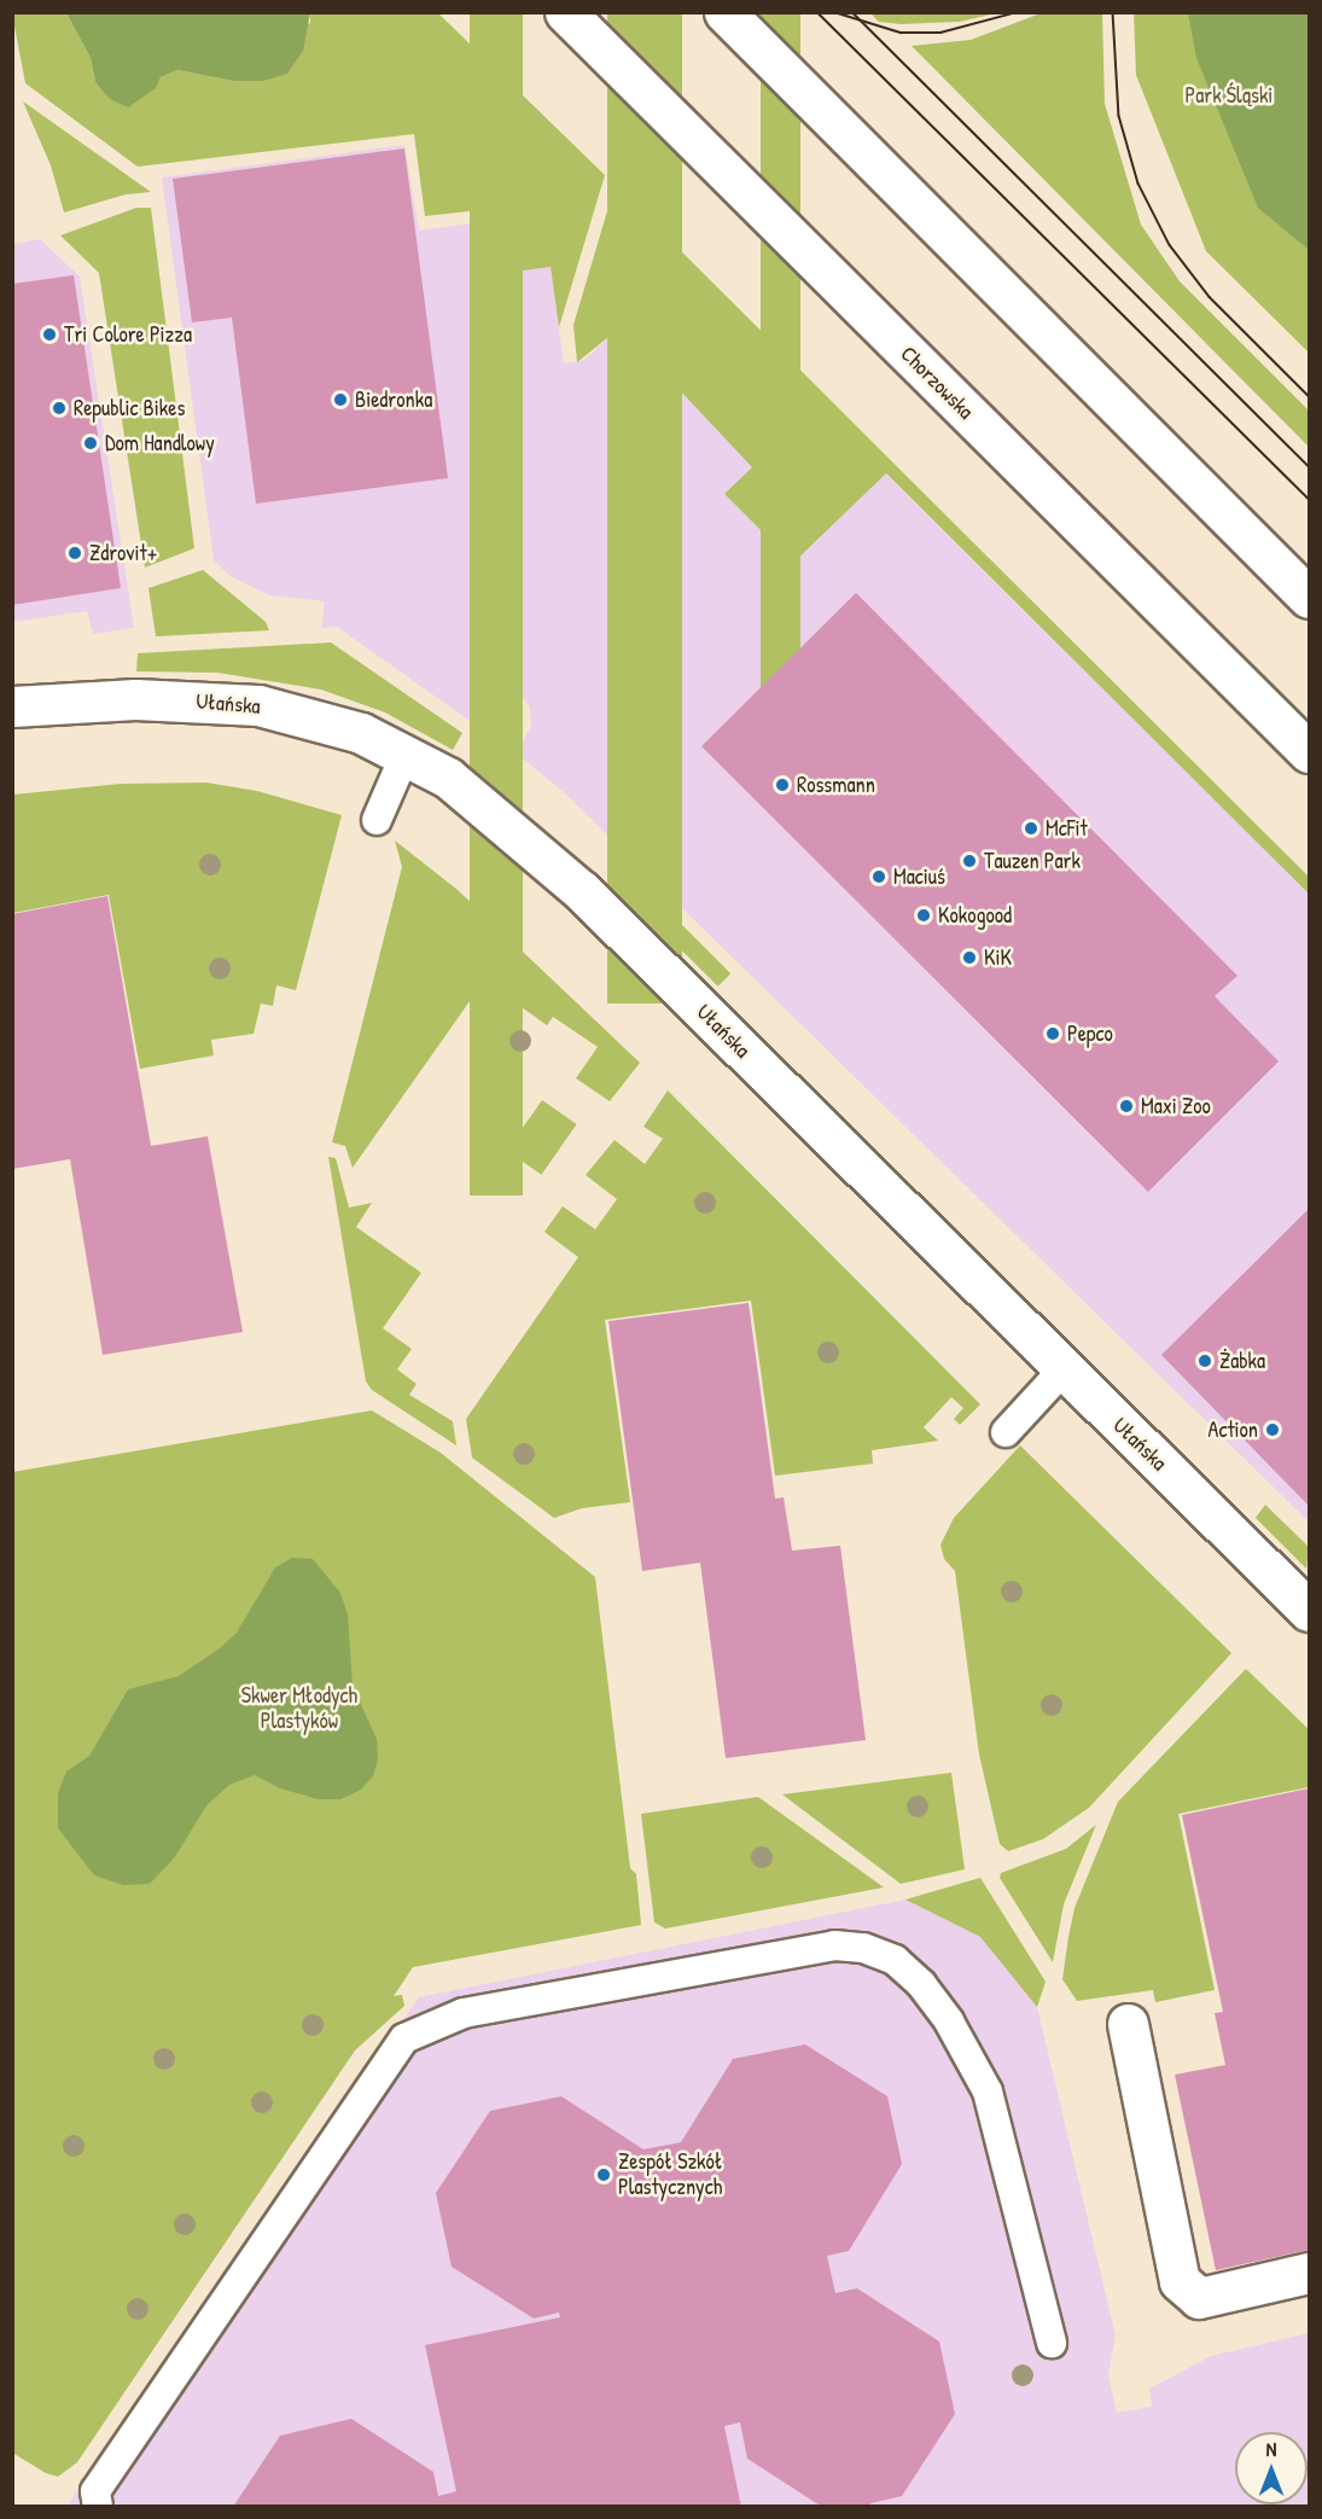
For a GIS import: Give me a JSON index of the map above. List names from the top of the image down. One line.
{"streets":{"street":["Chorzowska","Ułańska"]},"parks":["Park Śląski","Skwer Młodych Plastyków"],"places":["Tri Colore Pizza","Biedronka","Republic Bikes","Dom Handlowy","Zdrovit+","Rossmann","McFit","Tauzen Park","Maciuś","Kokogood","KiK","Pepco","Maxi Zoo","Żabka","Action","Zespół Szkół Plastycznych"],"north":"top"}
